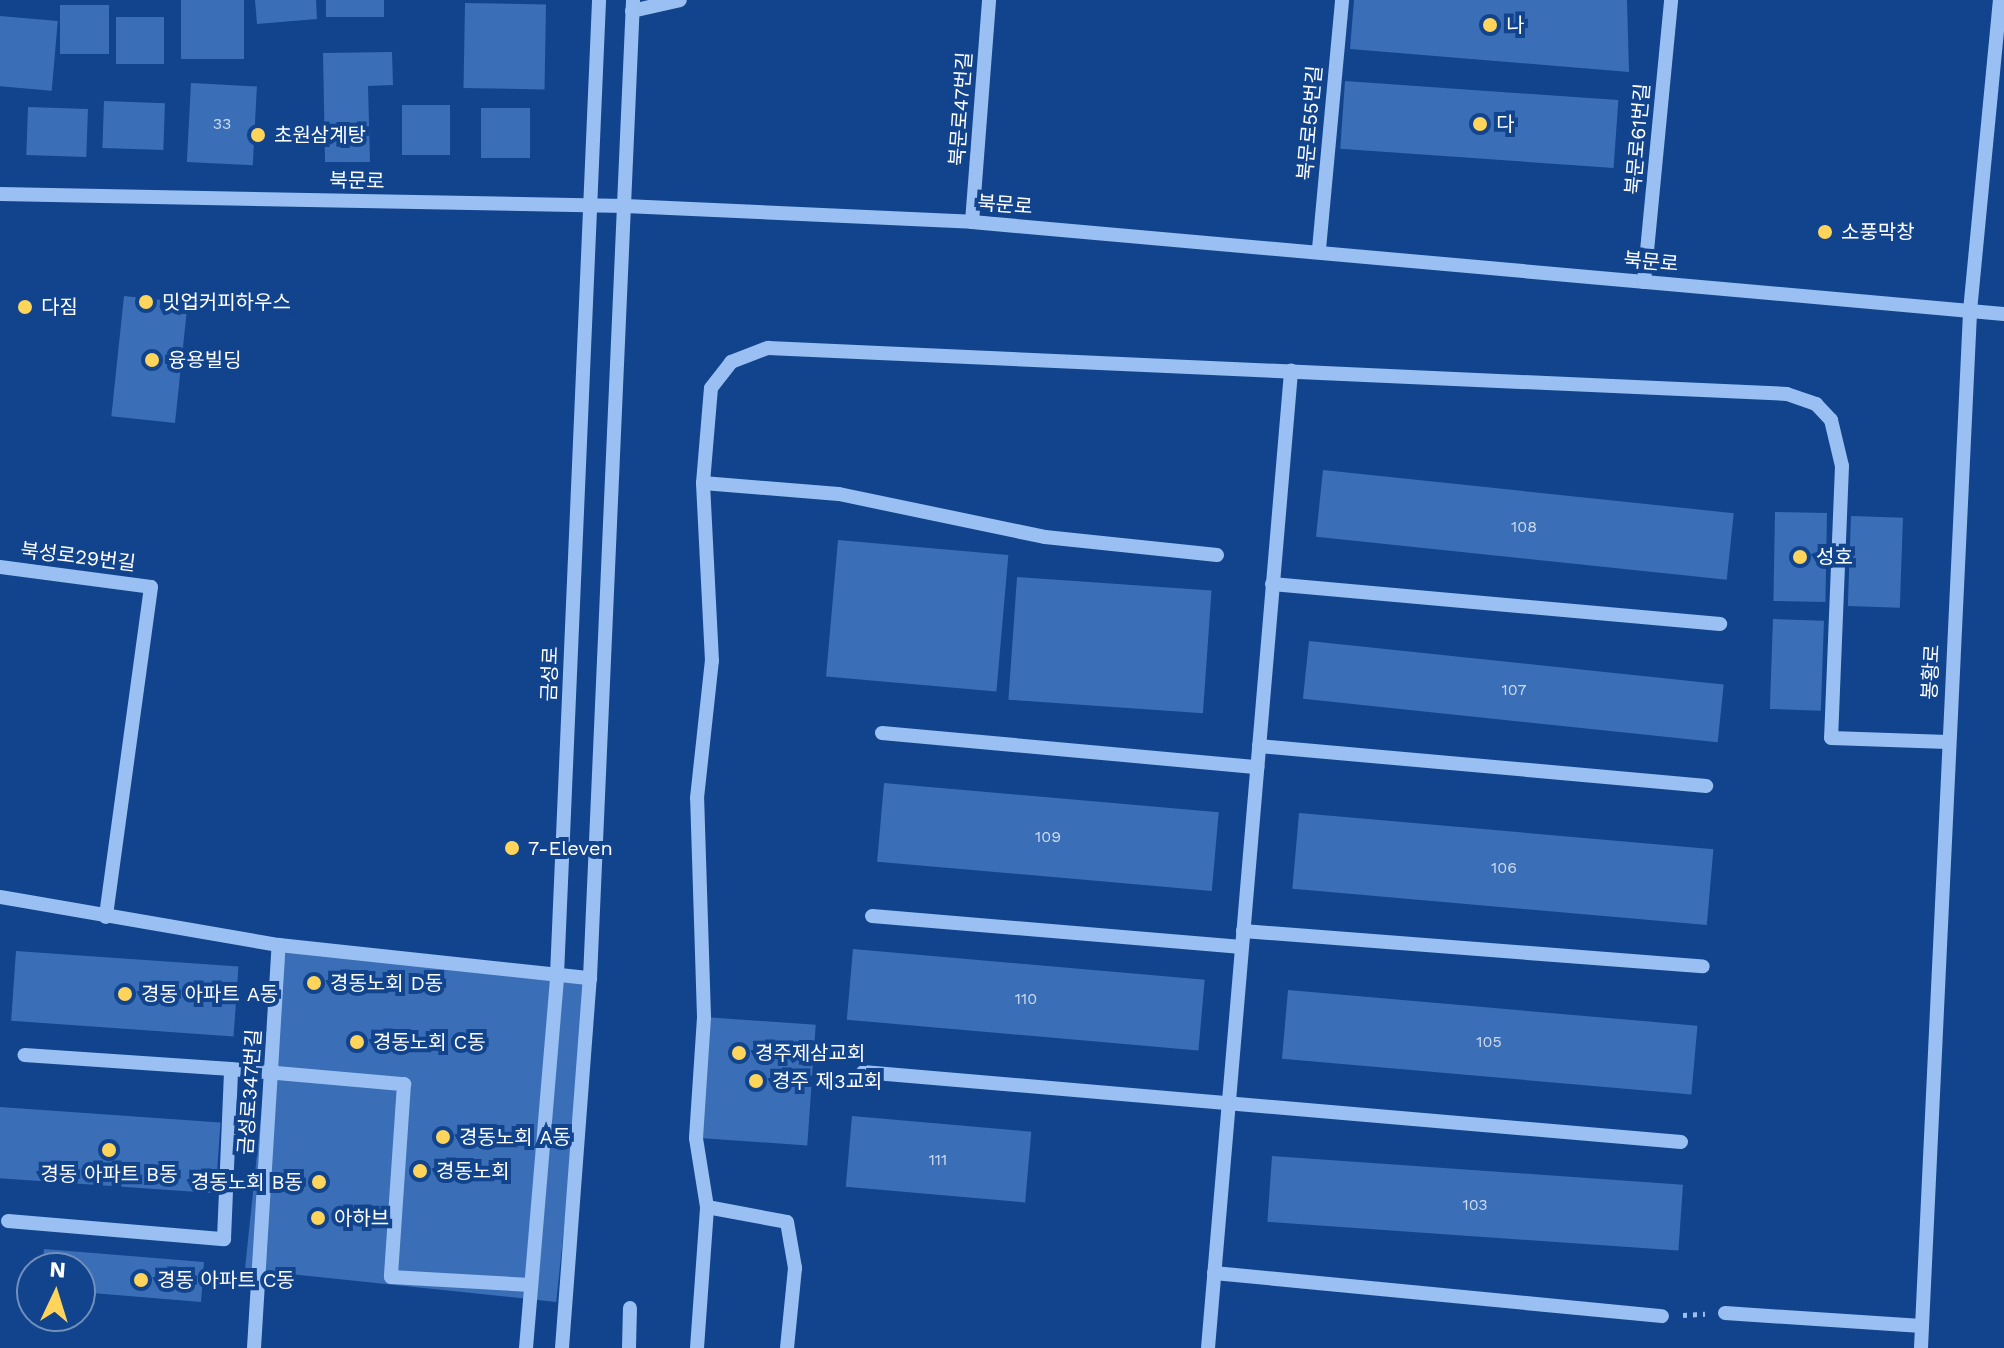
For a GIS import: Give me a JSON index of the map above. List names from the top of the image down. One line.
{"streets":{"street":["북문로47번길","북문로55번길","북문로61번길","북문로","북성로29번길","봉황로","금성로","금성로347번길"]},"crossings":[["북문로47번길","북문로"],["북문로55번길","북문로"],["북문로61번길","북문로"],["북문로","봉황로"],["북문로","금성로"]],"places":["나","다","초원삼계탕","소풍막창","밋업커피하우스","다짐","융용빌딩","성호","7-Eleven","경동노회 D동","경동 아파트 A동","경동노회 C동","경주제삼교회","경주 제3교회","경동노회 A동","경동 아파트 B동","경동노회","경동노회 B동","아하브","경동 아파트 C동"],"house_numbers":["33","108","107","109","106","110","105","111","103"],"north":"top"}
